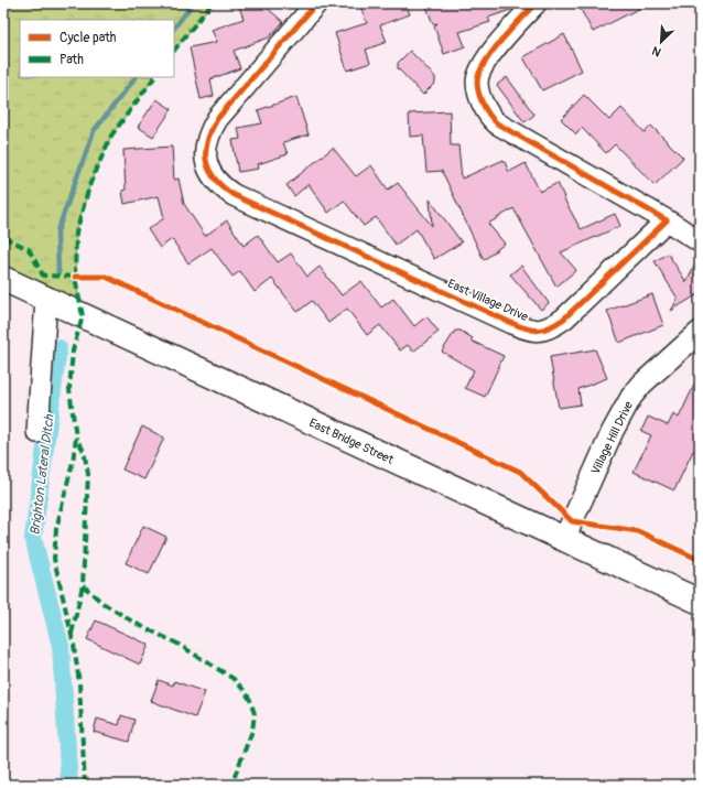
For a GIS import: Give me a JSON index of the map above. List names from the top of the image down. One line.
{"streets":{"main road":["East Bridge Street"],"street":["East Village Drive","Village Hill Drive"]},"crossings":[["Village Hill Drive","East Bridge Street"]],"water":["Brighton Lateral Ditch"],"legend":["Cycle path","Path"],"north":"bottom left"}
